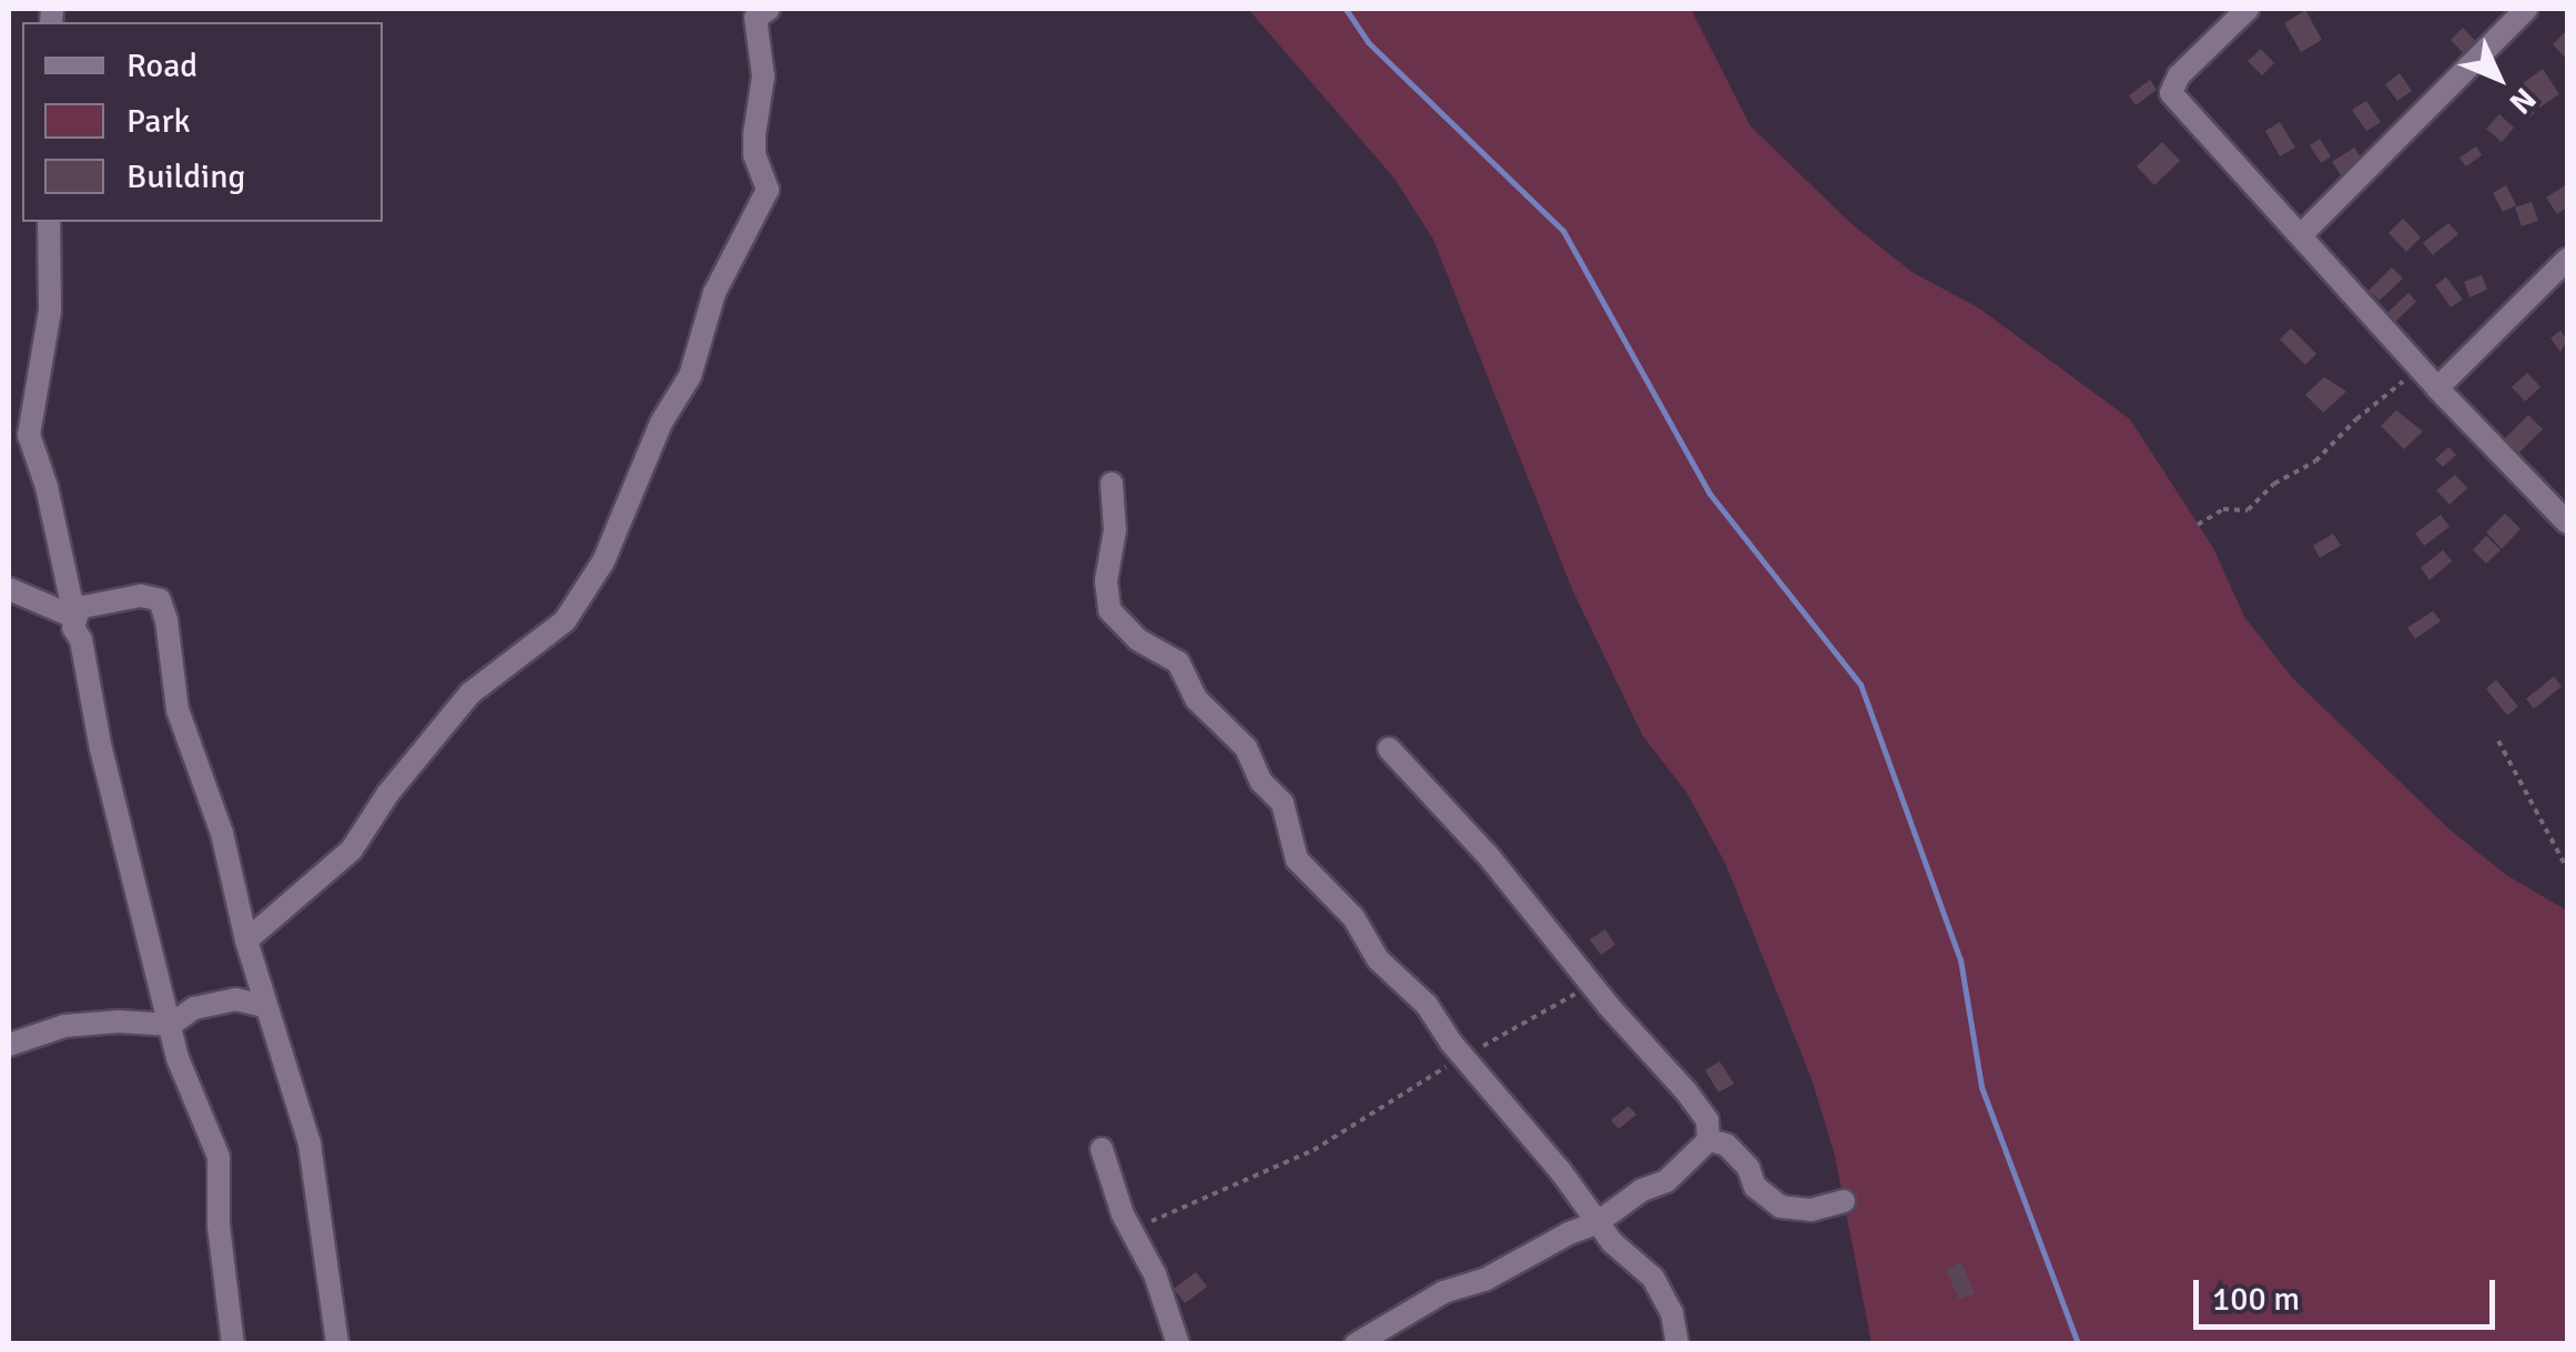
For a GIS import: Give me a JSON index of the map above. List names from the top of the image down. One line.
{"legend":["Road","Park","Building"],"scale_bar":"100 m","north":"bottom right"}
